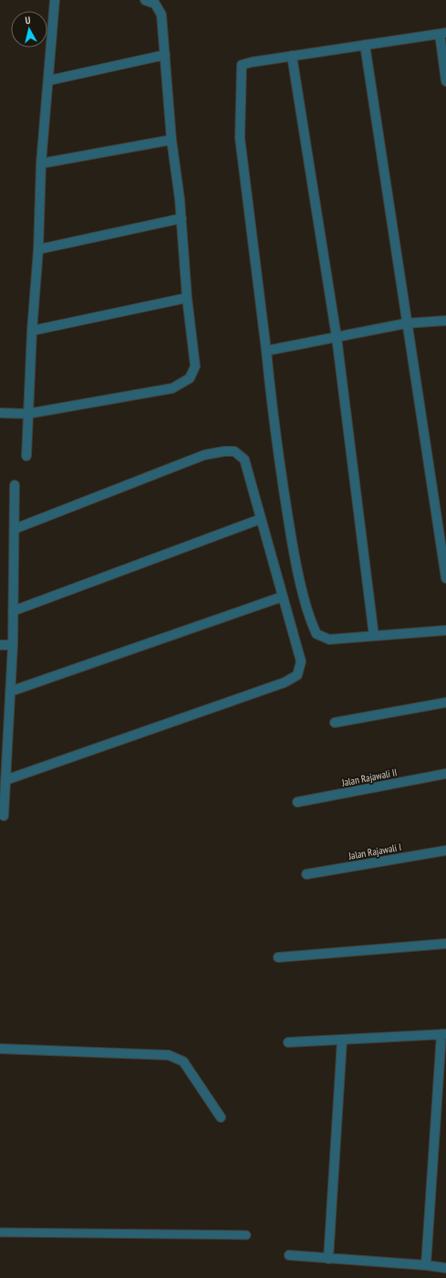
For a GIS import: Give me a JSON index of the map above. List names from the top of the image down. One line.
{"streets":{"street":["Jalan Rajawali II","Jalan Rajawali I"]},"north":"top"}
